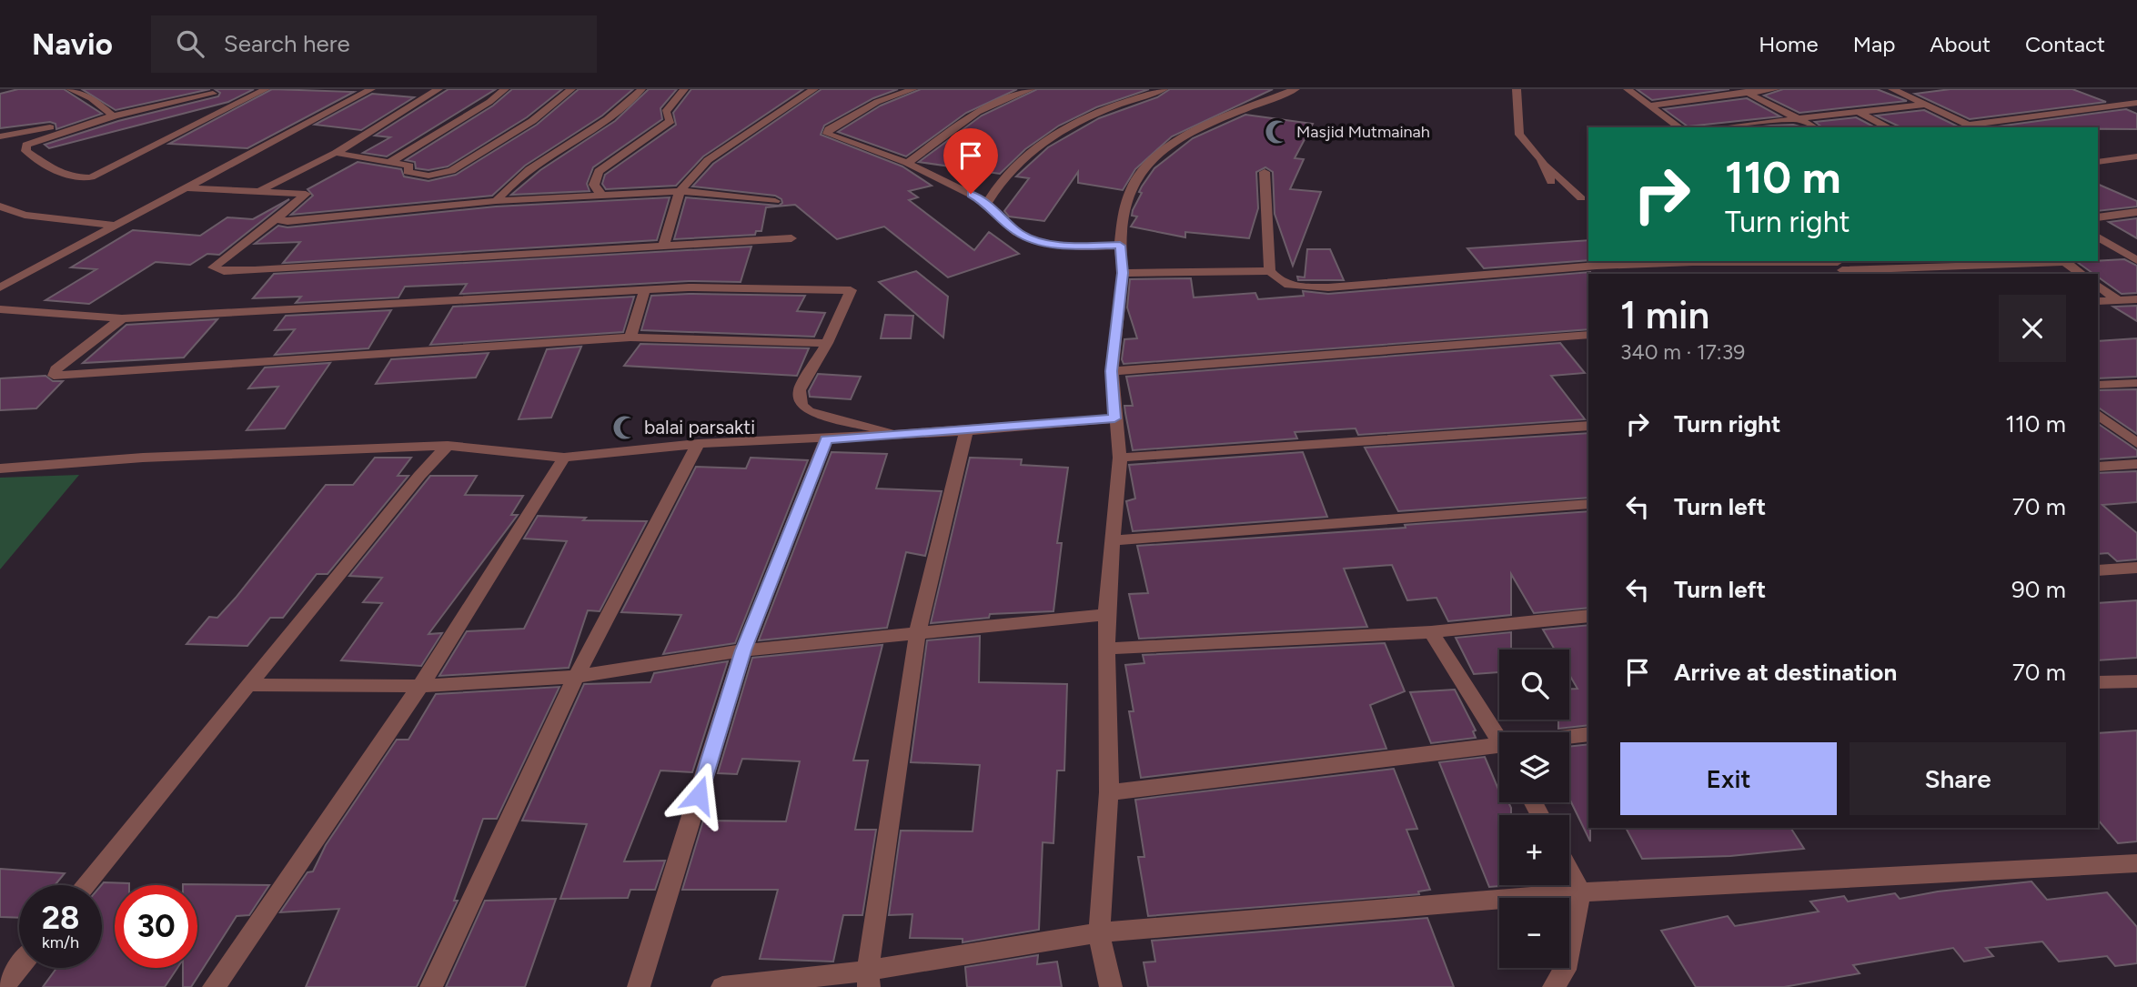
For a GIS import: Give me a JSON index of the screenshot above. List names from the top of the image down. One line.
{"places":{"mosque":["Masjid Mutmainah","balai parsakti"]},"page":{"header":"Navio","search":"Search here","nav":["Home","Map","About","Contact"],"turn":["110 m","Turn right"],"heading":["1 min","340 m · 17:39"],"list":[{"name":"Turn right","value":"110 m"},{"name":"Turn left","value":"70 m"},{"name":"Turn left","value":"90 m"},{"name":"Arrive at destination","value":"70 m"}],"map_buttons":["+","−"],"buttons":["Exit","Share"],"speed":"28 km/h","limit":"30"}}
